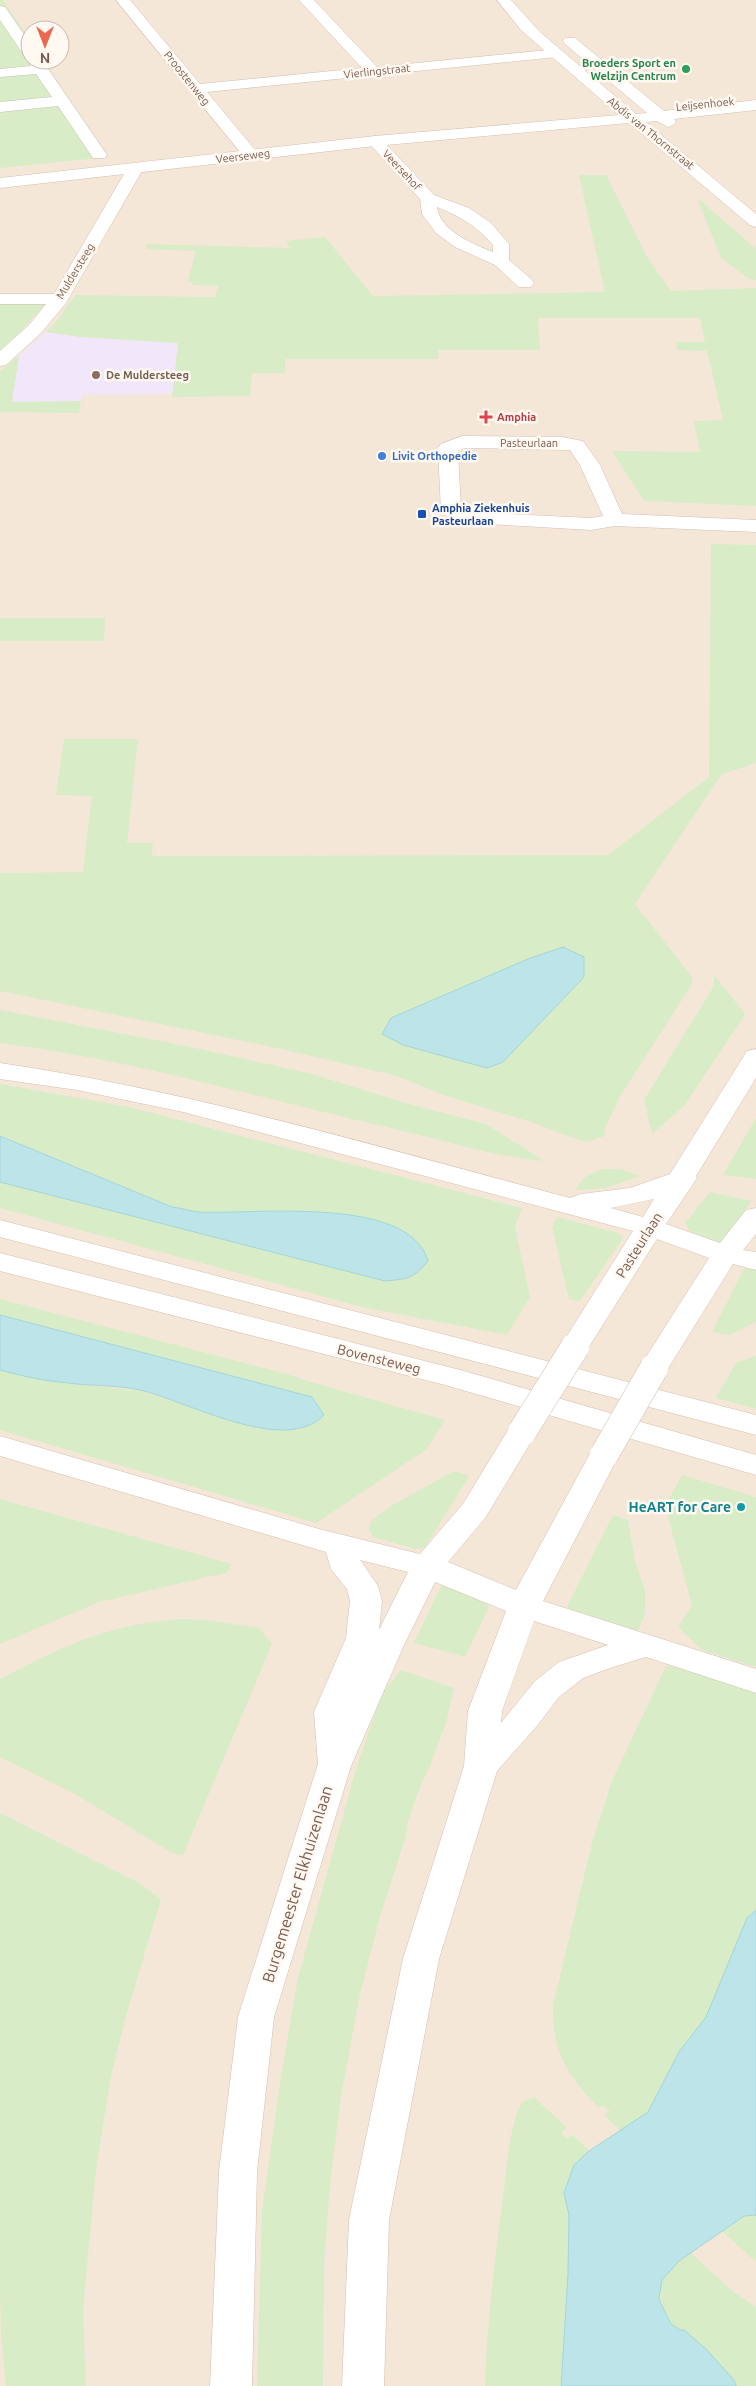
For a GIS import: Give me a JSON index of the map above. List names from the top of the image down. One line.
{"streets":{"street":["Vierlingstraat","Proostenweg","Leijsenhoek","Abdis van Thornstraat","Veerseweg","Veersehof","Muldersteeg","Pasteurlaan","Bovensteweg","Burgemeester Elkhuizenlaan"]},"crossings":[["Vierlingstraat","Proostenweg"],["Vierlingstraat","Abdis van Thornstraat"],["Proostenweg","Veerseweg"],["Leijsenhoek","Abdis van Thornstraat"],["Leijsenhoek","Veerseweg"],["Abdis van Thornstraat","Veerseweg"],["Veerseweg","Veersehof"],["Veerseweg","Muldersteeg"],["Pasteurlaan","Burgemeester Elkhuizenlaan"]],"places":{"other":["Broeders Sport en Welzijn Centrum","De Muldersteeg","Livit Orthopedie","HeART for Care"],"health":["Amphia"],"transit":["Amphia Ziekenhuis Pasteurlaan"]},"north":"bottom"}
